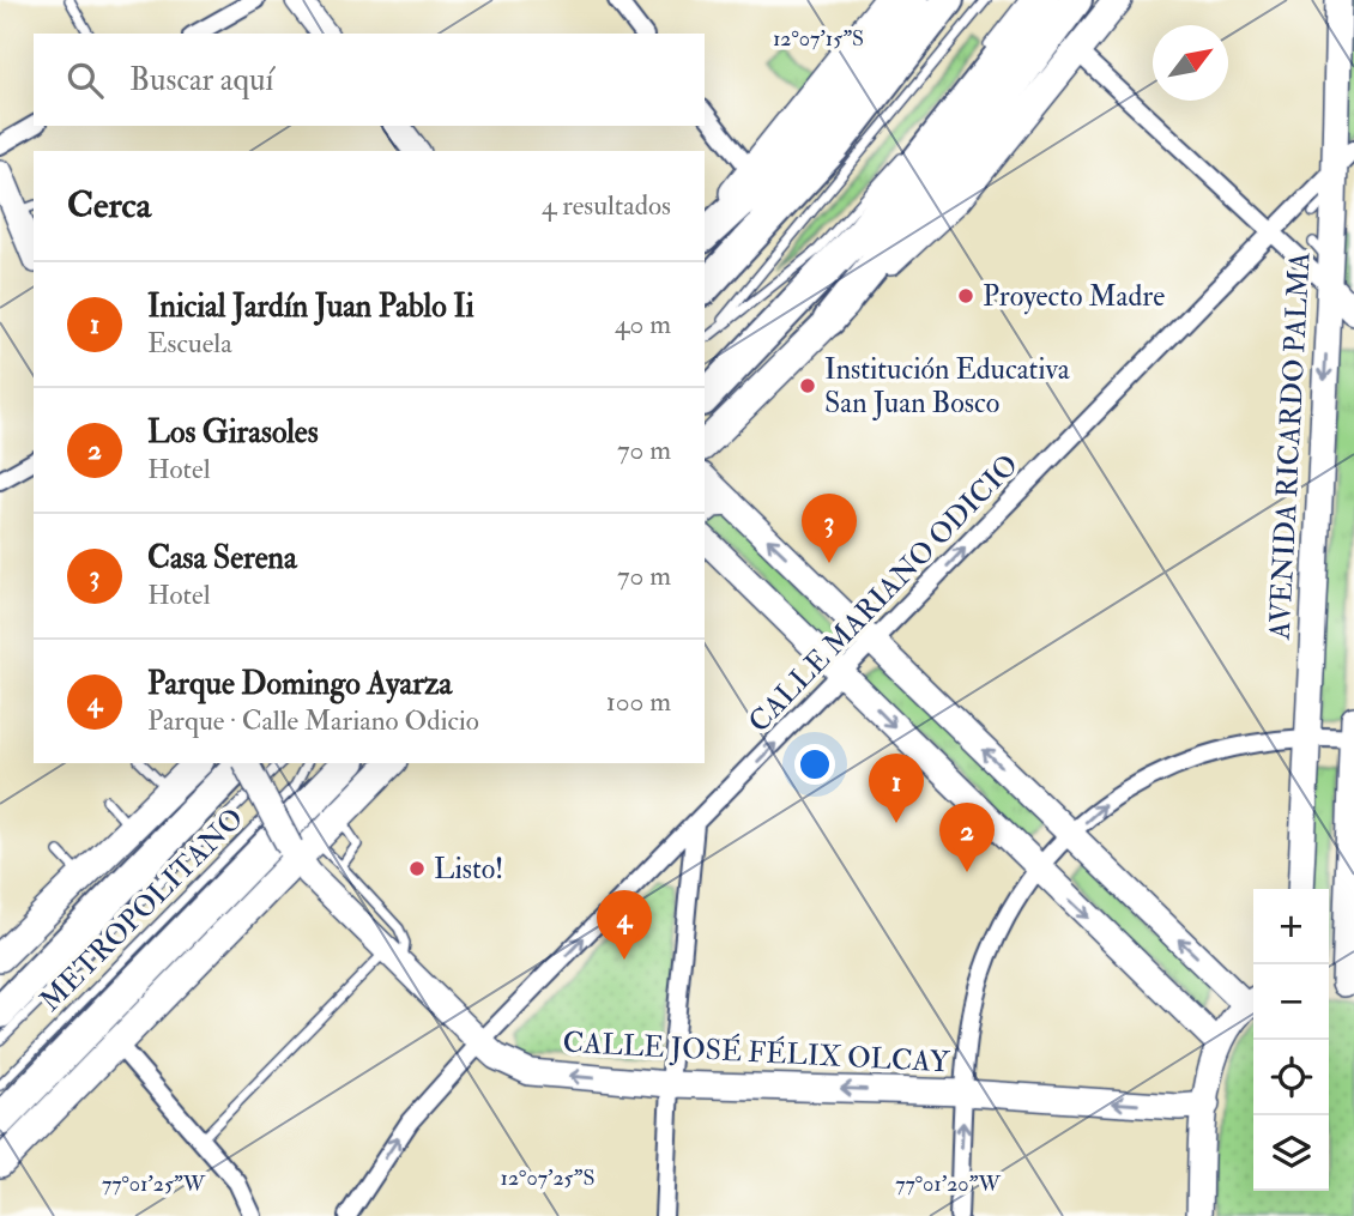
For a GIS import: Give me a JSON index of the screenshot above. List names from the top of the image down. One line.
{"streets":{"street":["AVENIDA RICARDO PALMA","CALLE MARIANO ODICIO","CALLE JOSÉ FÉLIX OLCAY"],"lane":["METROPOLITANO"]},"crossings":[["AVENIDA RICARDO PALMA","CALLE MARIANO ODICIO"],["CALLE MARIANO ODICIO","CALLE JOSÉ FÉLIX OLCAY"]],"one_way":["AVENIDA RICARDO PALMA","CALLE MARIANO ODICIO","CALLE JOSÉ FÉLIX OLCAY"],"places":["Proyecto Madre","Institución Educativa San Juan Bosco","Listo!"],"north":"top right","page":{"search":"Buscar aquí","heading":["Cerca","4 resultados"],"list":[{"mark":"1","name":"Inicial Jardín Juan Pablo Ii","note":"Escuela","value":"40 m"},{"mark":"2","name":"Los Girasoles","note":"Hotel","value":"70 m"},{"mark":"3","name":"Casa Serena","note":"Hotel","value":"70 m"},{"mark":"4","name":"Parque Domingo Ayarza","note":"Parque · Calle Mariano Odicio","value":"100 m"}],"pins":["3","1","2","4"],"map_buttons":["+","−"]},"coordinates":["12°07'15\"S","12°07'25\"S","77°01'25\"W","77°01'20\"W"]}
